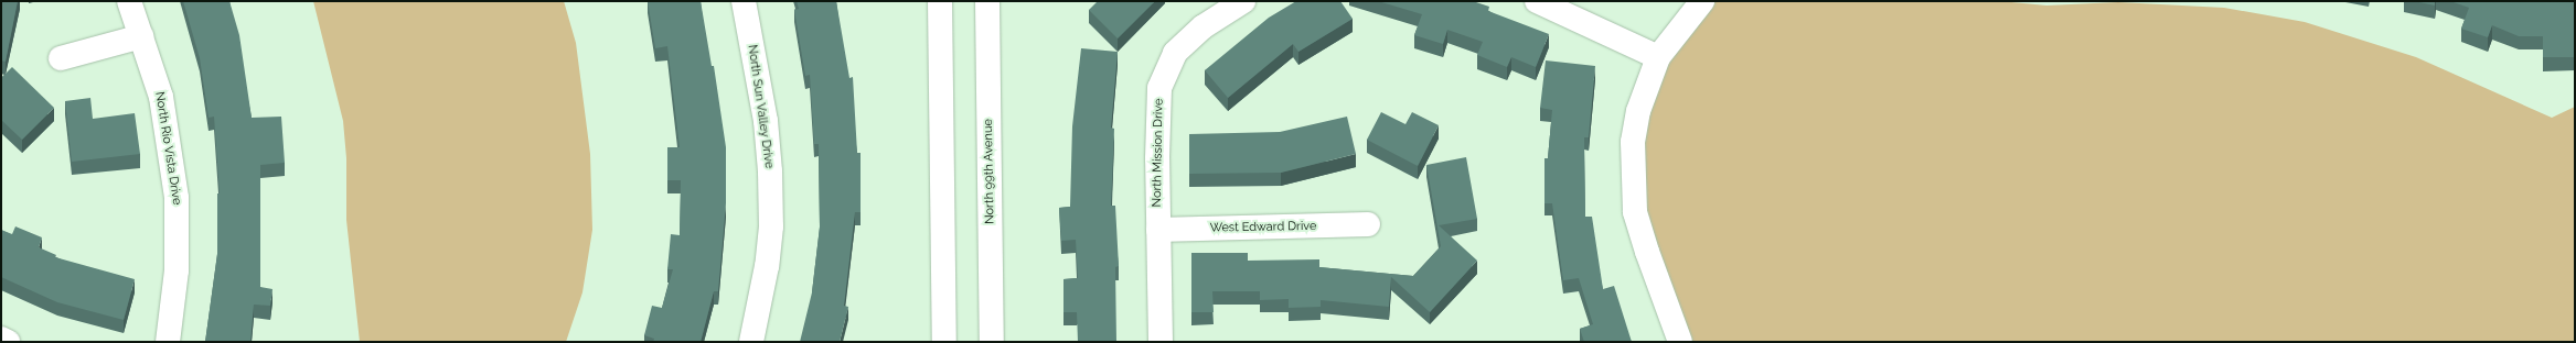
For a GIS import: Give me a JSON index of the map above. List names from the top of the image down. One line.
{"streets":{"street":["North Sun Valley Drive","North Rio Vista Drive","North Mission Drive","North 99th Avenue","West Edward Drive"]},"crossings":[["North Mission Drive","West Edward Drive"]]}
